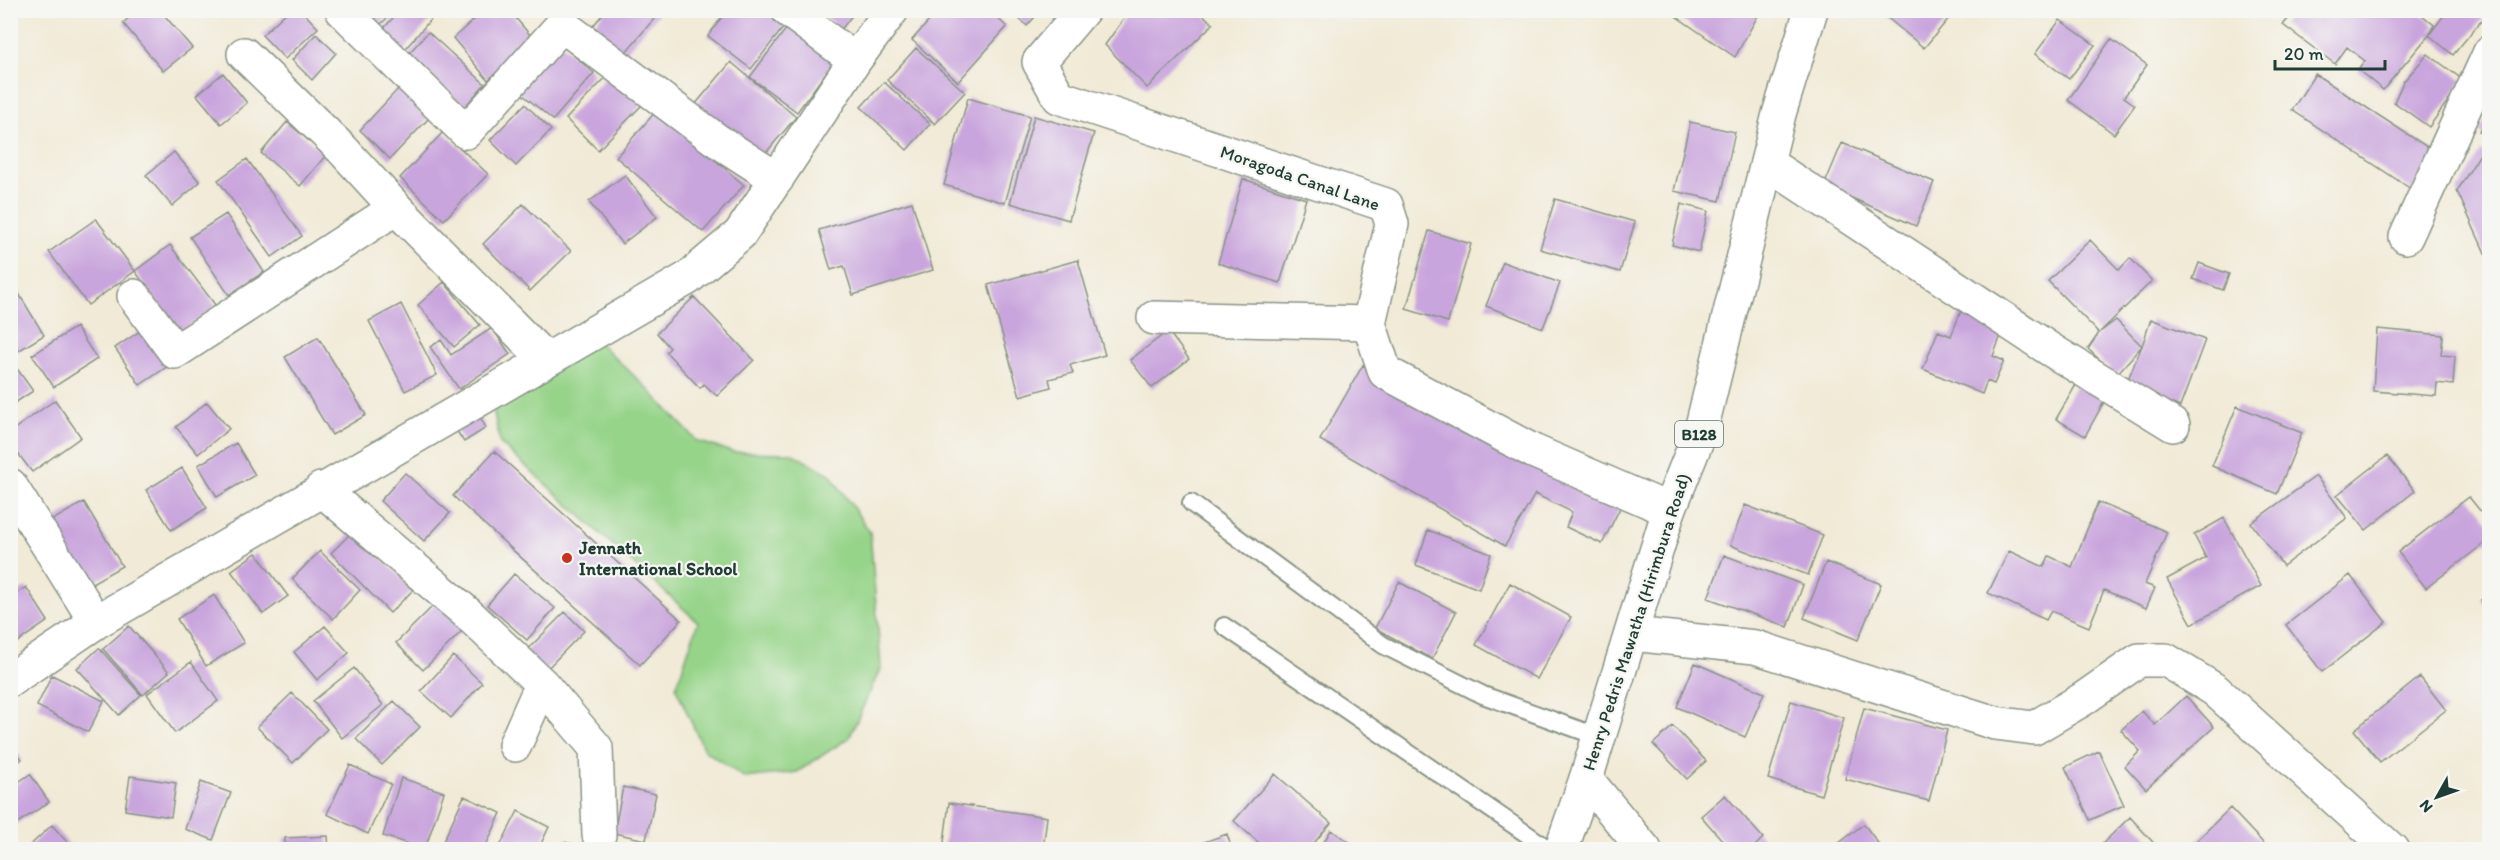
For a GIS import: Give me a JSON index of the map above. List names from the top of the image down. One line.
{"streets":{"street":["Moragoda Canal Lane","B128","Henry Pedris Mawatha (Hirimbura Road)"]},"places":["Jennath International School"],"scale_bar":"20 m","north":"bottom left"}
